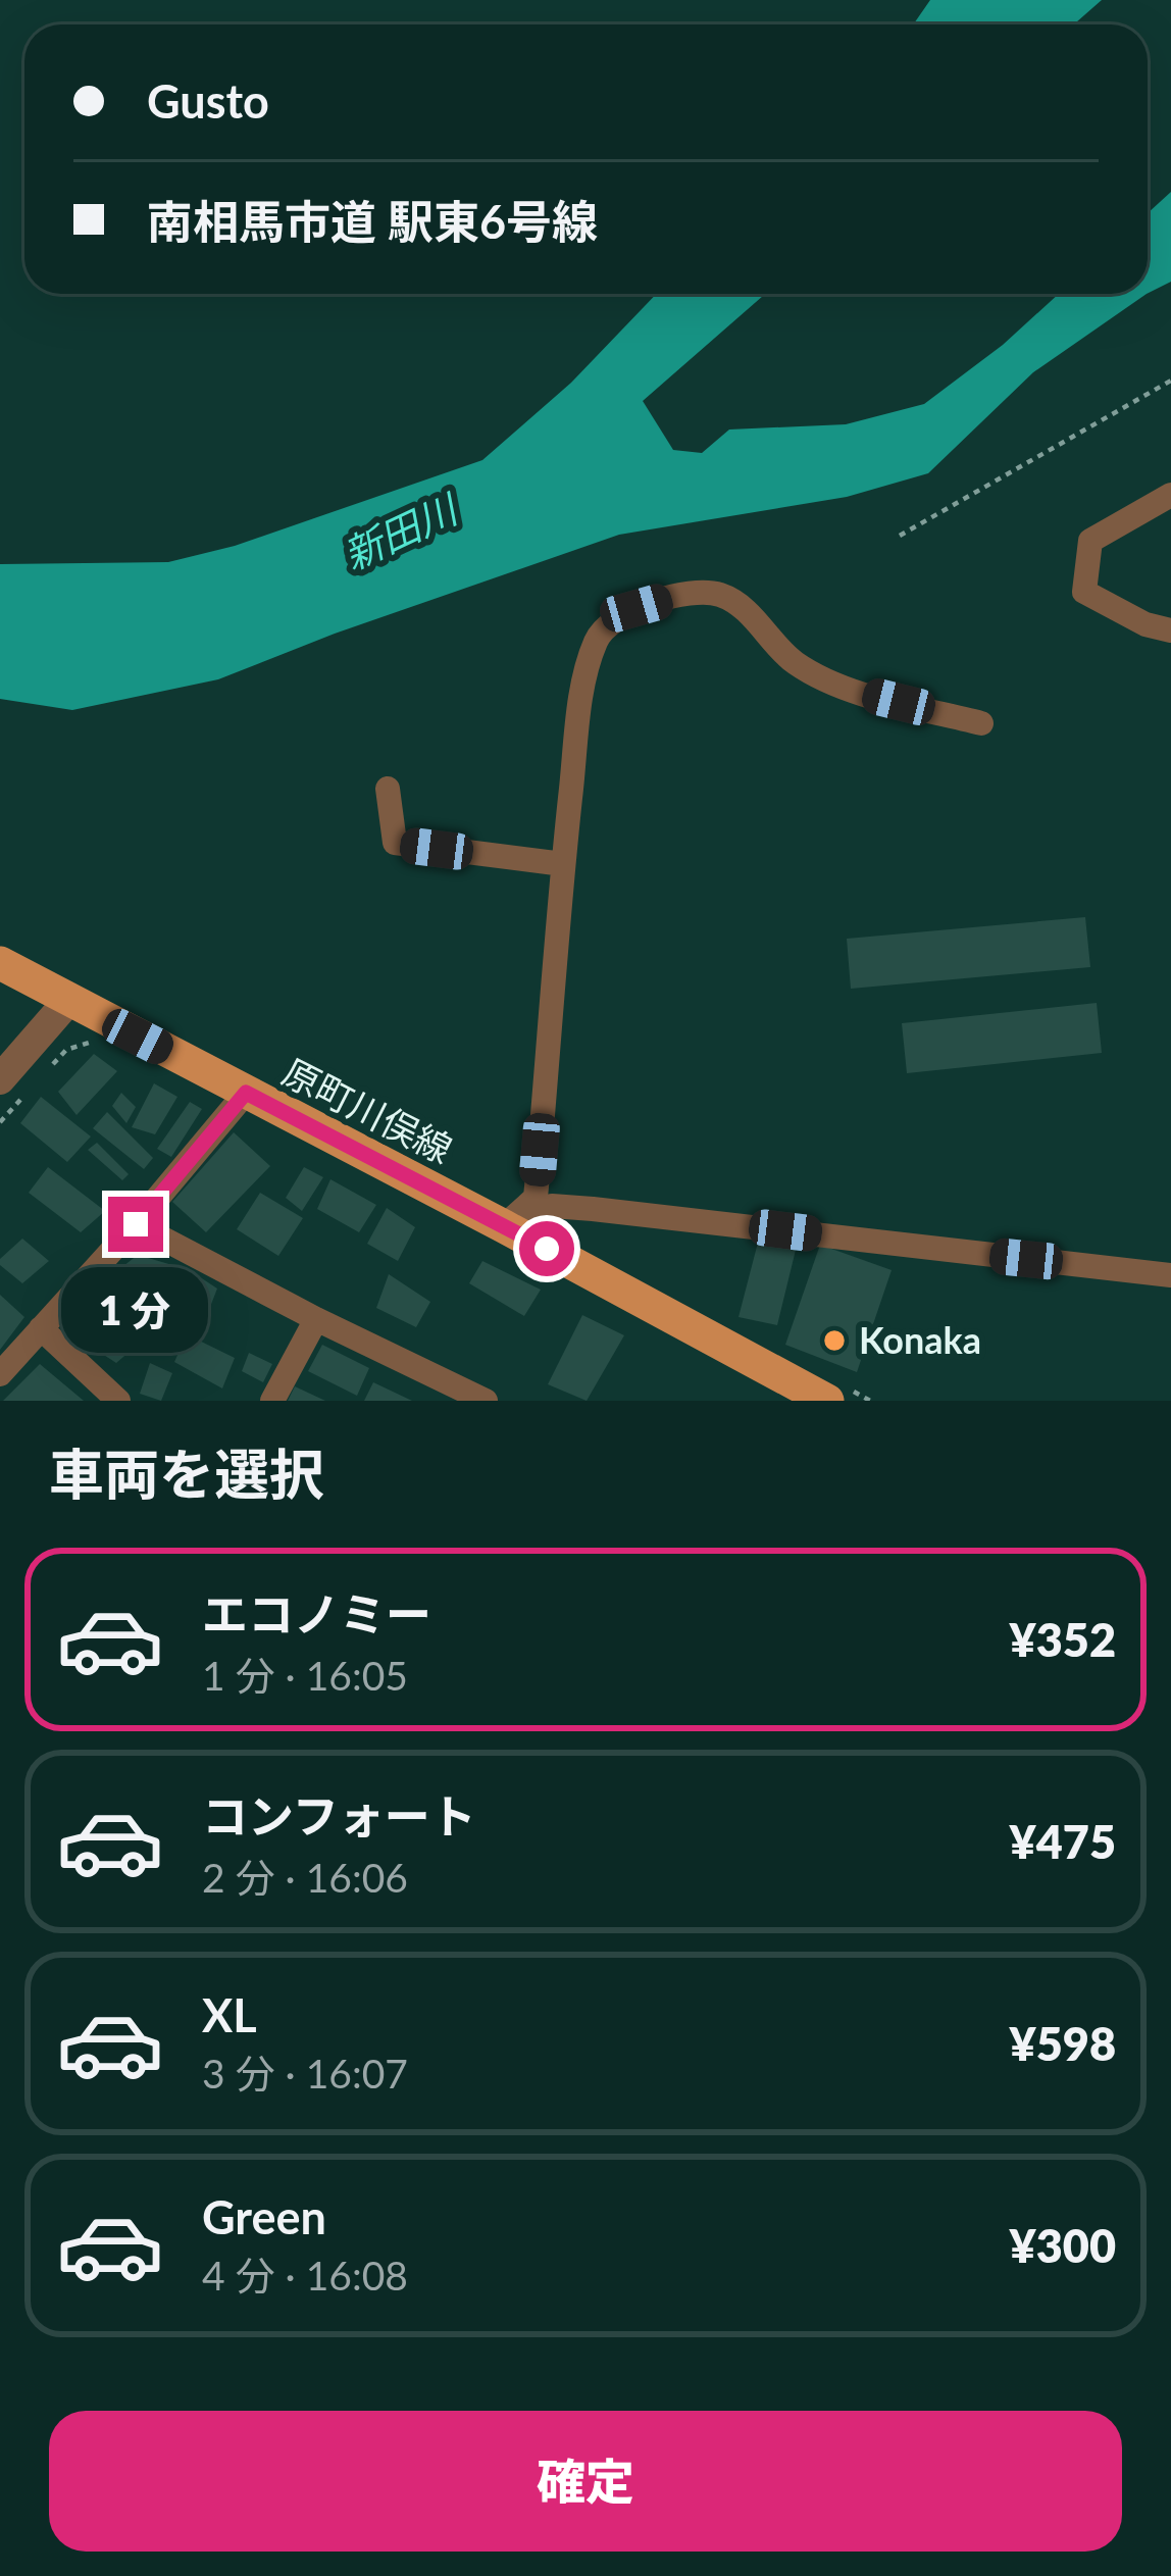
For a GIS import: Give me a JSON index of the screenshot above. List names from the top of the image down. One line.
{"streets":{"main road":["原町川俣線"]},"water":["新田川"],"places":["Konaka"],"page":{"banner":["Gusto","南相馬市道 駅東6号線"],"bubble":"1 分","heading":"車両を選択","list":[{"name":"エコノミー","note":"1 分 · 16:05","value":"¥352"},{"name":"コンフォート","note":"2 分 · 16:06","value":"¥475"},{"name":"XL","note":"3 分 · 16:07","value":"¥598"},{"name":"Green","note":"4 分 · 16:08","value":"¥300"}],"buttons":"確定"}}
